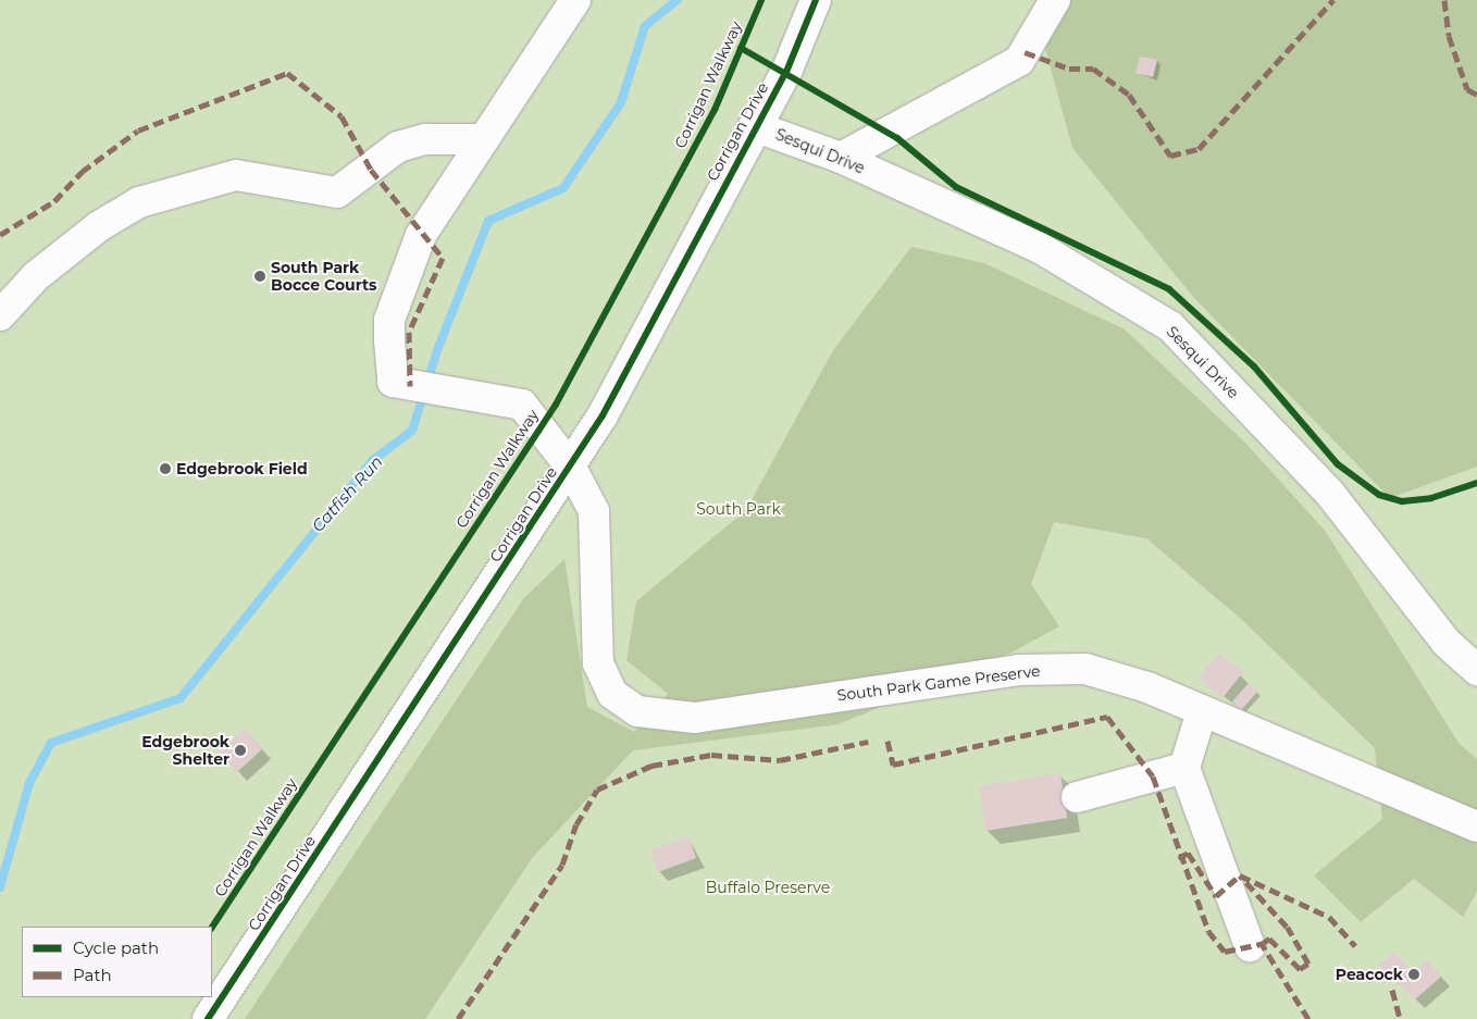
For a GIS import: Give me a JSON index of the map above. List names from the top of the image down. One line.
{"streets":{"street":["Corrigan Drive","Sesqui Drive","South Park Game Preserve"],"cycle path":["Corrigan Walkway"]},"crossings":[["Corrigan Drive","Sesqui Drive"],["Corrigan Drive","South Park Game Preserve"]],"water":["Catfish Run"],"parks":["South Park","Buffalo Preserve"],"places":["South Park Bocce Courts","Edgebrook Field","Edgebrook Shelter","Peacock"],"legend":["Cycle path","Path"]}
